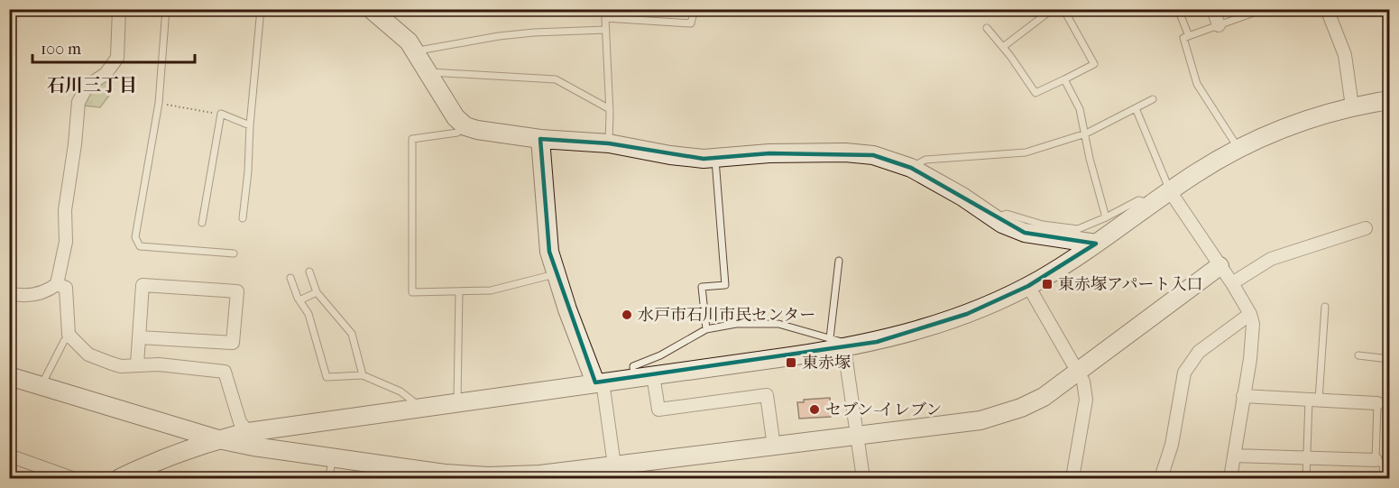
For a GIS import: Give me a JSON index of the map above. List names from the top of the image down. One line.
{"districts":["石川三丁目"],"places":{"transit":["東赤塚アパート入口","東赤塚"],"other":["水戸市石川市民センター","セブン-イレブン"]},"scale_bar":"100 m"}
